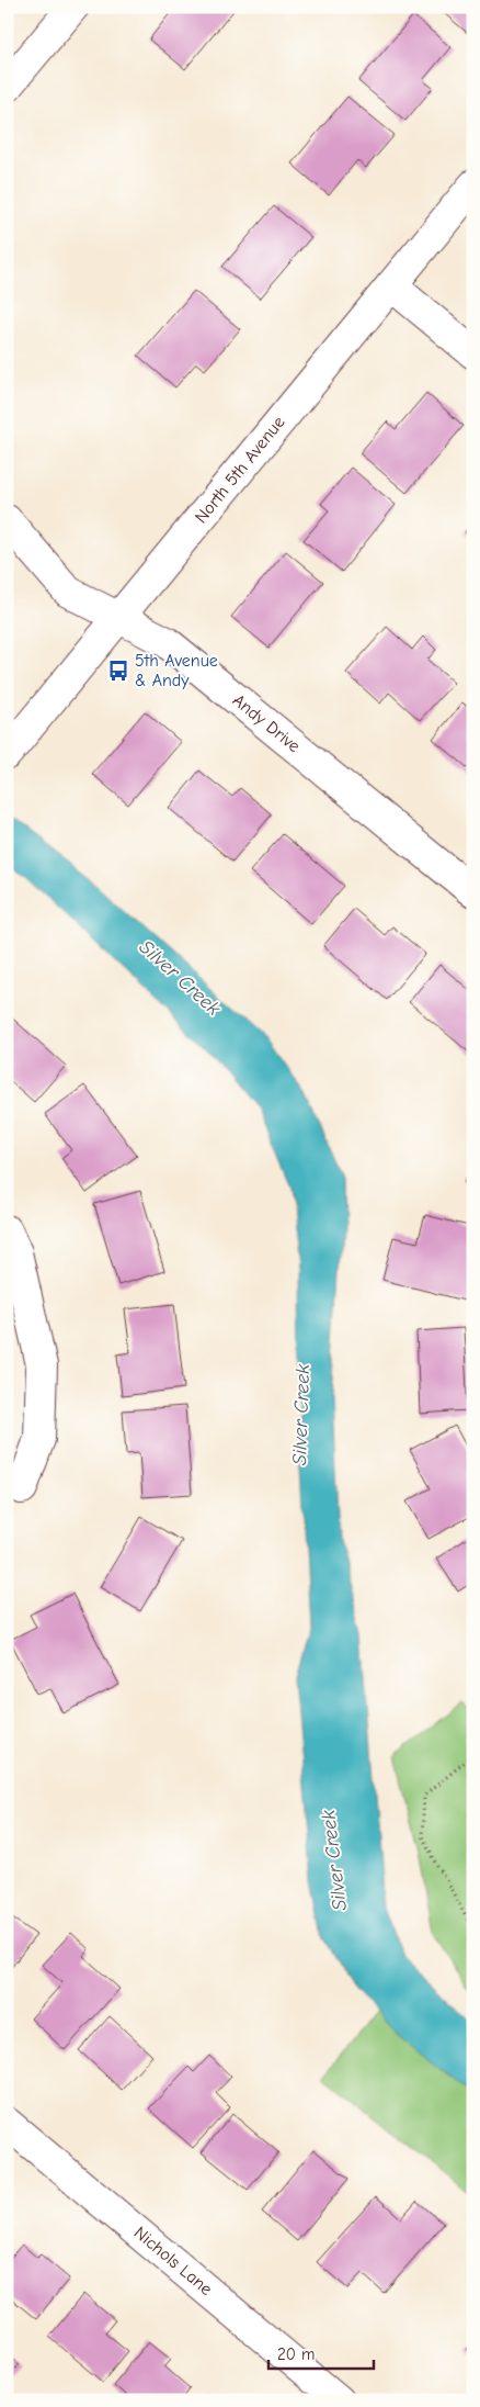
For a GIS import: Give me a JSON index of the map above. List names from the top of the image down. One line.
{"streets":{"street":["North 5th Avenue","Andy Drive","Nichols Lane"]},"crossings":[["North 5th Avenue","Andy Drive"]],"water":["Silver Creek"],"places":{"bus stop":["5th Avenue & Andy"]},"scale_bar":"20 m"}
